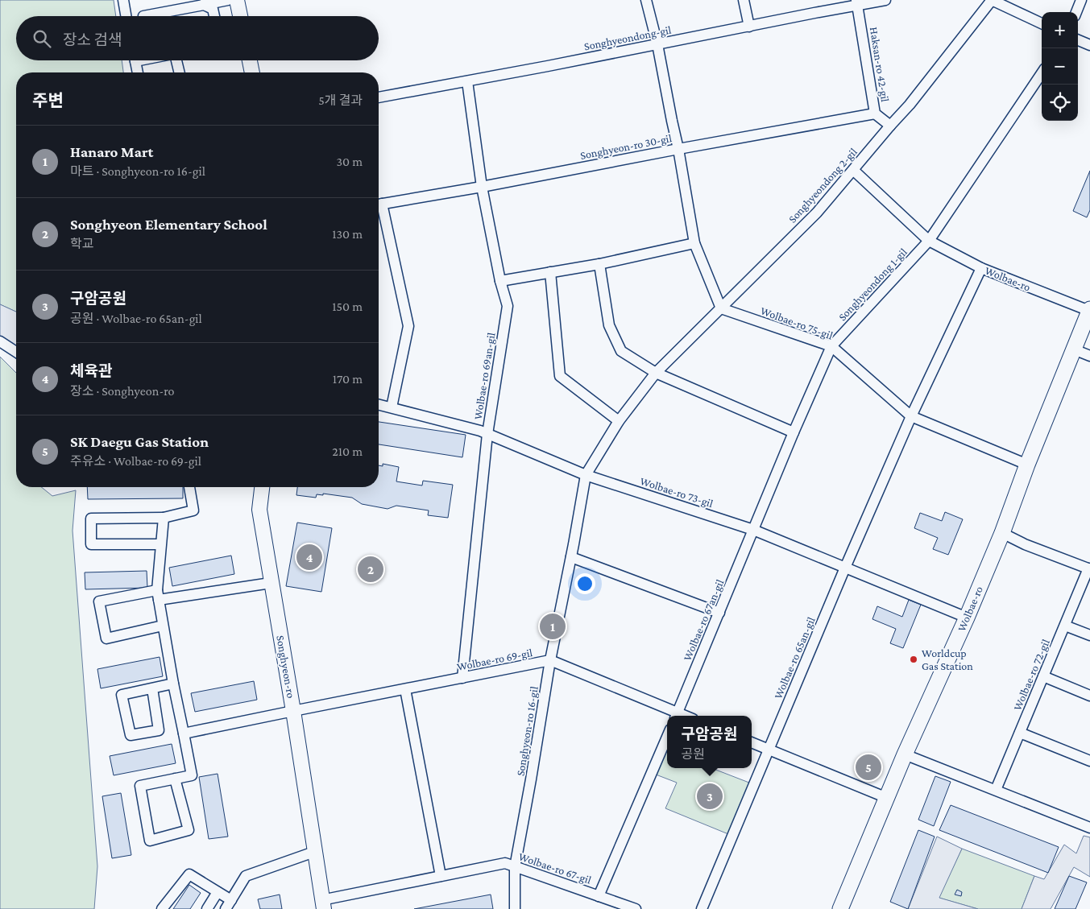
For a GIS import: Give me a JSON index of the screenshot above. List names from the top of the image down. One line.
{"streets":{"main road":["Wolbae-ro","Songhyeon-ro"],"street":["Songhyeondong-gil","Haksan-ro 42-gil","Songhyeon-ro 30-gil","Songhyeondong 2-gil","Songhyeondong 1-gil","Wolbae-ro 75-gil","Wolbae-ro 69an-gil","Wolbae-ro 73-gil","Wolbae-ro 67an-gil","Wolbae-ro 65an-gil","Wolbae-ro 69-gil","Wolbae-ro 72-gil","Songhyeon-ro 16-gil","Wolbae-ro 67-gil"]},"crossings":[["Songhyeondong-gil","Haksan-ro 42-gil"],["Songhyeondong-gil","Wolbae-ro 69an-gil"],["Haksan-ro 42-gil","Songhyeon-ro 30-gil"],["Haksan-ro 42-gil","Songhyeondong 2-gil"],["Songhyeon-ro 30-gil","Wolbae-ro 69an-gil"],["Songhyeon-ro 30-gil","Wolbae-ro 73-gil"],["Songhyeondong 2-gil","Wolbae-ro 75-gil"],["Songhyeondong 2-gil","Wolbae-ro 73-gil"],["Songhyeondong 2-gil","Songhyeon-ro 16-gil"],["Wolbae-ro","Songhyeondong 1-gil"],["Wolbae-ro","Wolbae-ro 75-gil"],["Wolbae-ro","Wolbae-ro 73-gil"],["Songhyeondong 1-gil","Wolbae-ro 75-gil"],["Songhyeondong 1-gil","Wolbae-ro 73-gil"],["Songhyeondong 1-gil","Wolbae-ro 67an-gil"],["Wolbae-ro 75-gil","Wolbae-ro 65an-gil"],["Wolbae-ro 69an-gil","Wolbae-ro 73-gil"],["Wolbae-ro 69an-gil","Wolbae-ro 69-gil"],["Wolbae-ro 73-gil","Wolbae-ro 67an-gil"],["Wolbae-ro 73-gil","Wolbae-ro 65an-gil"],["Wolbae-ro 73-gil","Songhyeon-ro 16-gil"],["Wolbae-ro 69-gil","Songhyeon-ro"],["Wolbae-ro 69-gil","Songhyeon-ro 16-gil"],["Songhyeon-ro","Wolbae-ro 67-gil"],["Songhyeon-ro 16-gil","Wolbae-ro 67-gil"]],"places":["Worldcup Gas Station"],"page":{"map_buttons":["+","−"],"search":"장소 검색","heading":["주변","5개 결과"],"list":[{"mark":"1","name":"Hanaro Mart","note":"마트 · Songhyeon-ro 16-gil","value":"30 m"},{"mark":"2","name":"Songhyeon Elementary School","note":"학교","value":"130 m"},{"mark":"3","name":"구암공원","note":"공원 · Wolbae-ro 65an-gil","value":"150 m"},{"mark":"4","name":"체육관","note":"장소 · Songhyeon-ro","value":"170 m"},{"mark":"5","name":"SK Daegu Gas Station","note":"주유소 · Wolbae-ro 69-gil","value":"210 m"}],"pins":["4","2","1","5","3"],"popup":["구암공원","공원"]}}
